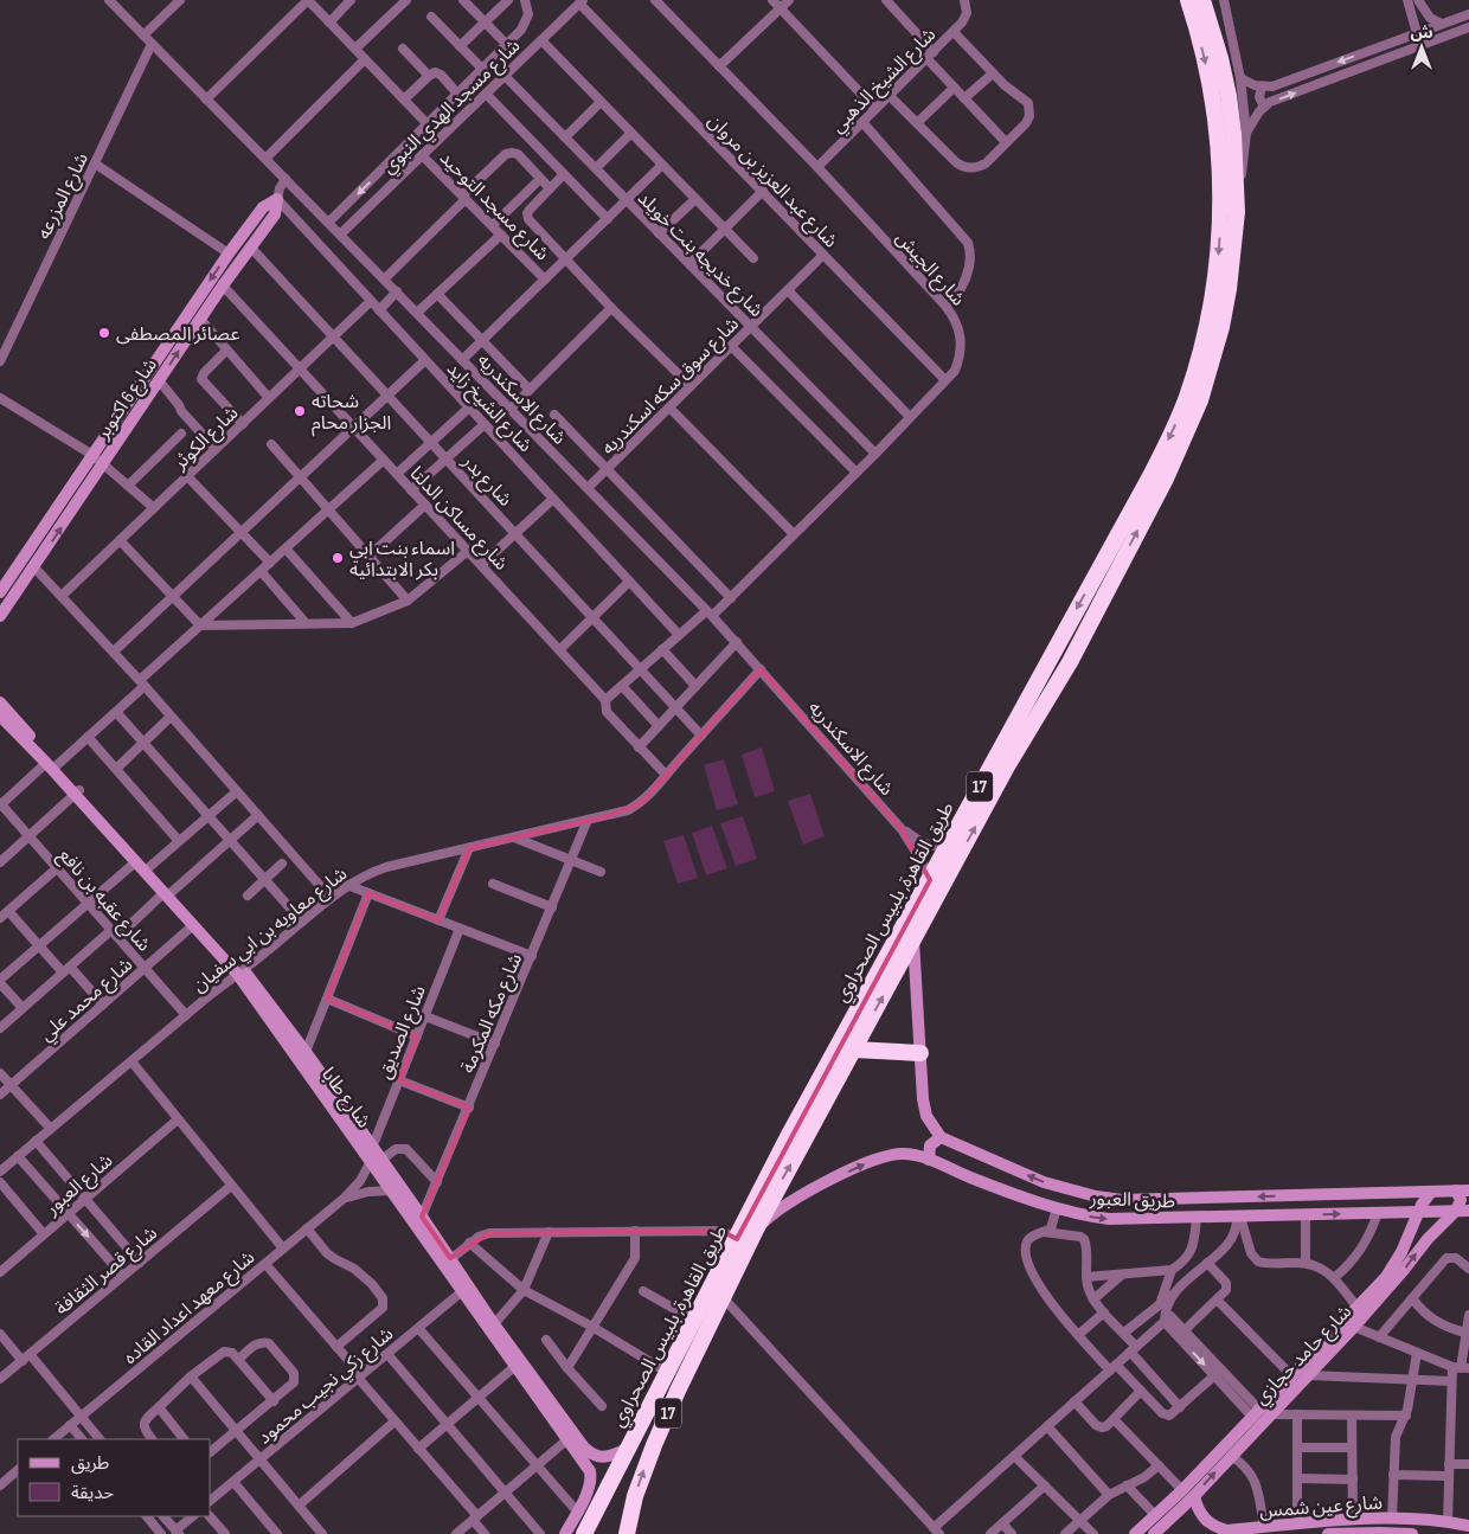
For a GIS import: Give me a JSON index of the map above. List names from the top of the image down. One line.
{"streets":{"highway":["17","طريق القاهرة, بلبيس الصحراوي"],"street":["شارع الشيخ الذهبي","شارع مسجد الهدي النبوي","شارع عبد العزيز بن مروان","شارع المزرعه","شارع مسجد التوحيد","شارع خديجه بنت خويلد","شارع الجيش","شارع سوق سكه اسكندريه","شارع 6 اكتوبر","شارع الاسكندريه","شارع الشيخ زايد","شارع الكوثر","شارع بدر","شارع مساكن الدلتا","شارع عقبه بن نافع","شارع معاويه بن ابي سفيان","شارع محمد علي","شارع مكه المكرمة","شارع الصديق","شارع طابا","شارع العبور","طريق العبور","شارع قصر الثقافة","شارع معهد اعداد القاده","شارع حامد حجازي","شارع زكي نجيب محمود","شارع عين شمس"]},"crossings":[["شارع الشيخ الذهبي","شارع الجيش"],["شارع مسجد الهدي النبوي","شارع عبد العزيز بن مروان"],["شارع مسجد الهدي النبوي","شارع مسجد التوحيد"],["شارع مسجد الهدي النبوي","شارع خديجه بنت خويلد"],["شارع مسجد الهدي النبوي","شارع الاسكندريه"],["شارع عبد العزيز بن مروان","شارع الجيش"],["شارع عبد العزيز بن مروان","شارع سوق سكه اسكندريه"],["شارع المزرعه","شارع الاسكندريه"],["شارع خديجه بنت خويلد","شارع الجيش"],["شارع خديجه بنت خويلد","شارع سوق سكه اسكندريه"],["شارع الجيش","شارع الاسكندريه"],["شارع الجيش","شارع الشيخ زايد"],["شارع الجيش","شارع بدر"],["شارع الجيش","شارع مساكن الدلتا"],["شارع سوق سكه اسكندريه","شارع الاسكندريه"],["شارع 6 اكتوبر","شارع الاسكندريه"],["شارع 6 اكتوبر","شارع الشيخ زايد"],["شارع 6 اكتوبر","شارع بدر"],["شارع 6 اكتوبر","شارع مساكن الدلتا"],["شارع الاسكندريه","طريق القاهرة, بلبيس الصحراوي"],["شارع الاسكندريه","شارع معاويه بن ابي سفيان"],["شارع الشيخ زايد","شارع الكوثر"],["شارع الكوثر","شارع بدر"],["شارع الكوثر","شارع مساكن الدلتا"],["شارع بدر","شارع معاويه بن ابي سفيان"],["شارع مساكن الدلتا","شارع معاويه بن ابي سفيان"],["شارع عقبه بن نافع","شارع معاويه بن ابي سفيان"],["شارع عقبه بن نافع","شارع محمد علي"],["طريق القاهرة, بلبيس الصحراوي","طريق العبور"],["شارع معاويه بن ابي سفيان","شارع مكه المكرمة"],["شارع معاويه بن ابي سفيان","شارع طابا"],["شارع محمد علي","شارع طابا"],["شارع مكه المكرمة","شارع طابا"],["شارع الصديق","شارع طابا"],["شارع طابا","شارع معهد اعداد القاده"],["شارع طابا","شارع زكي نجيب محمود"],["طريق العبور","شارع حامد حجازي"],["شارع حامد حجازي","شارع عين شمس"]],"places":["عصائر المصطفى","شحاته الجزار محام","اسماء بنت ابي بكر الابتدائيه"],"legend":["طريق","حديقة"],"north":"top"}
